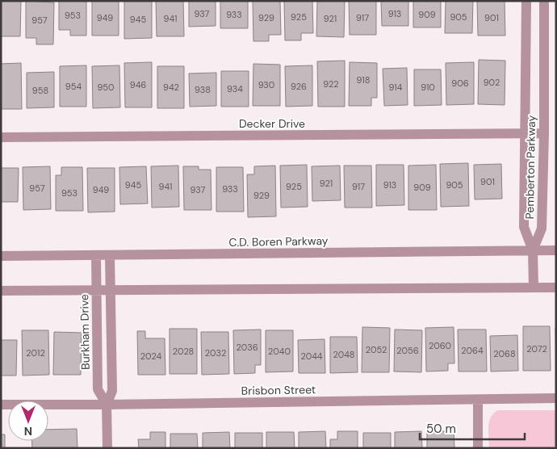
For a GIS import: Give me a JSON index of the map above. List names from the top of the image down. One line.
{"streets":{"street":["Decker Drive","Pemberton Parkway","C.D. Boren Parkway","Burkham Drive","Brisbon Street"]},"crossings":[["Decker Drive","Pemberton Parkway"],["Pemberton Parkway","C.D. Boren Parkway"],["C.D. Boren Parkway","Burkham Drive"],["Burkham Drive","Brisbon Street"]],"house_numbers":["937","913","933","909","953","925","905","949","929","917","901","941","921","945","957","918","902","906","922","946","930","954","926","950","942","914","910","934","938","958","901","921","945","913","905","941","925","917","909","957","933","949","937","953","929","2060","2036","2072","2052","2056","2064","2028","2040","2012","2032","2068","2048","2024","2044"],"scale_bar":"50 m","north":"bottom"}
